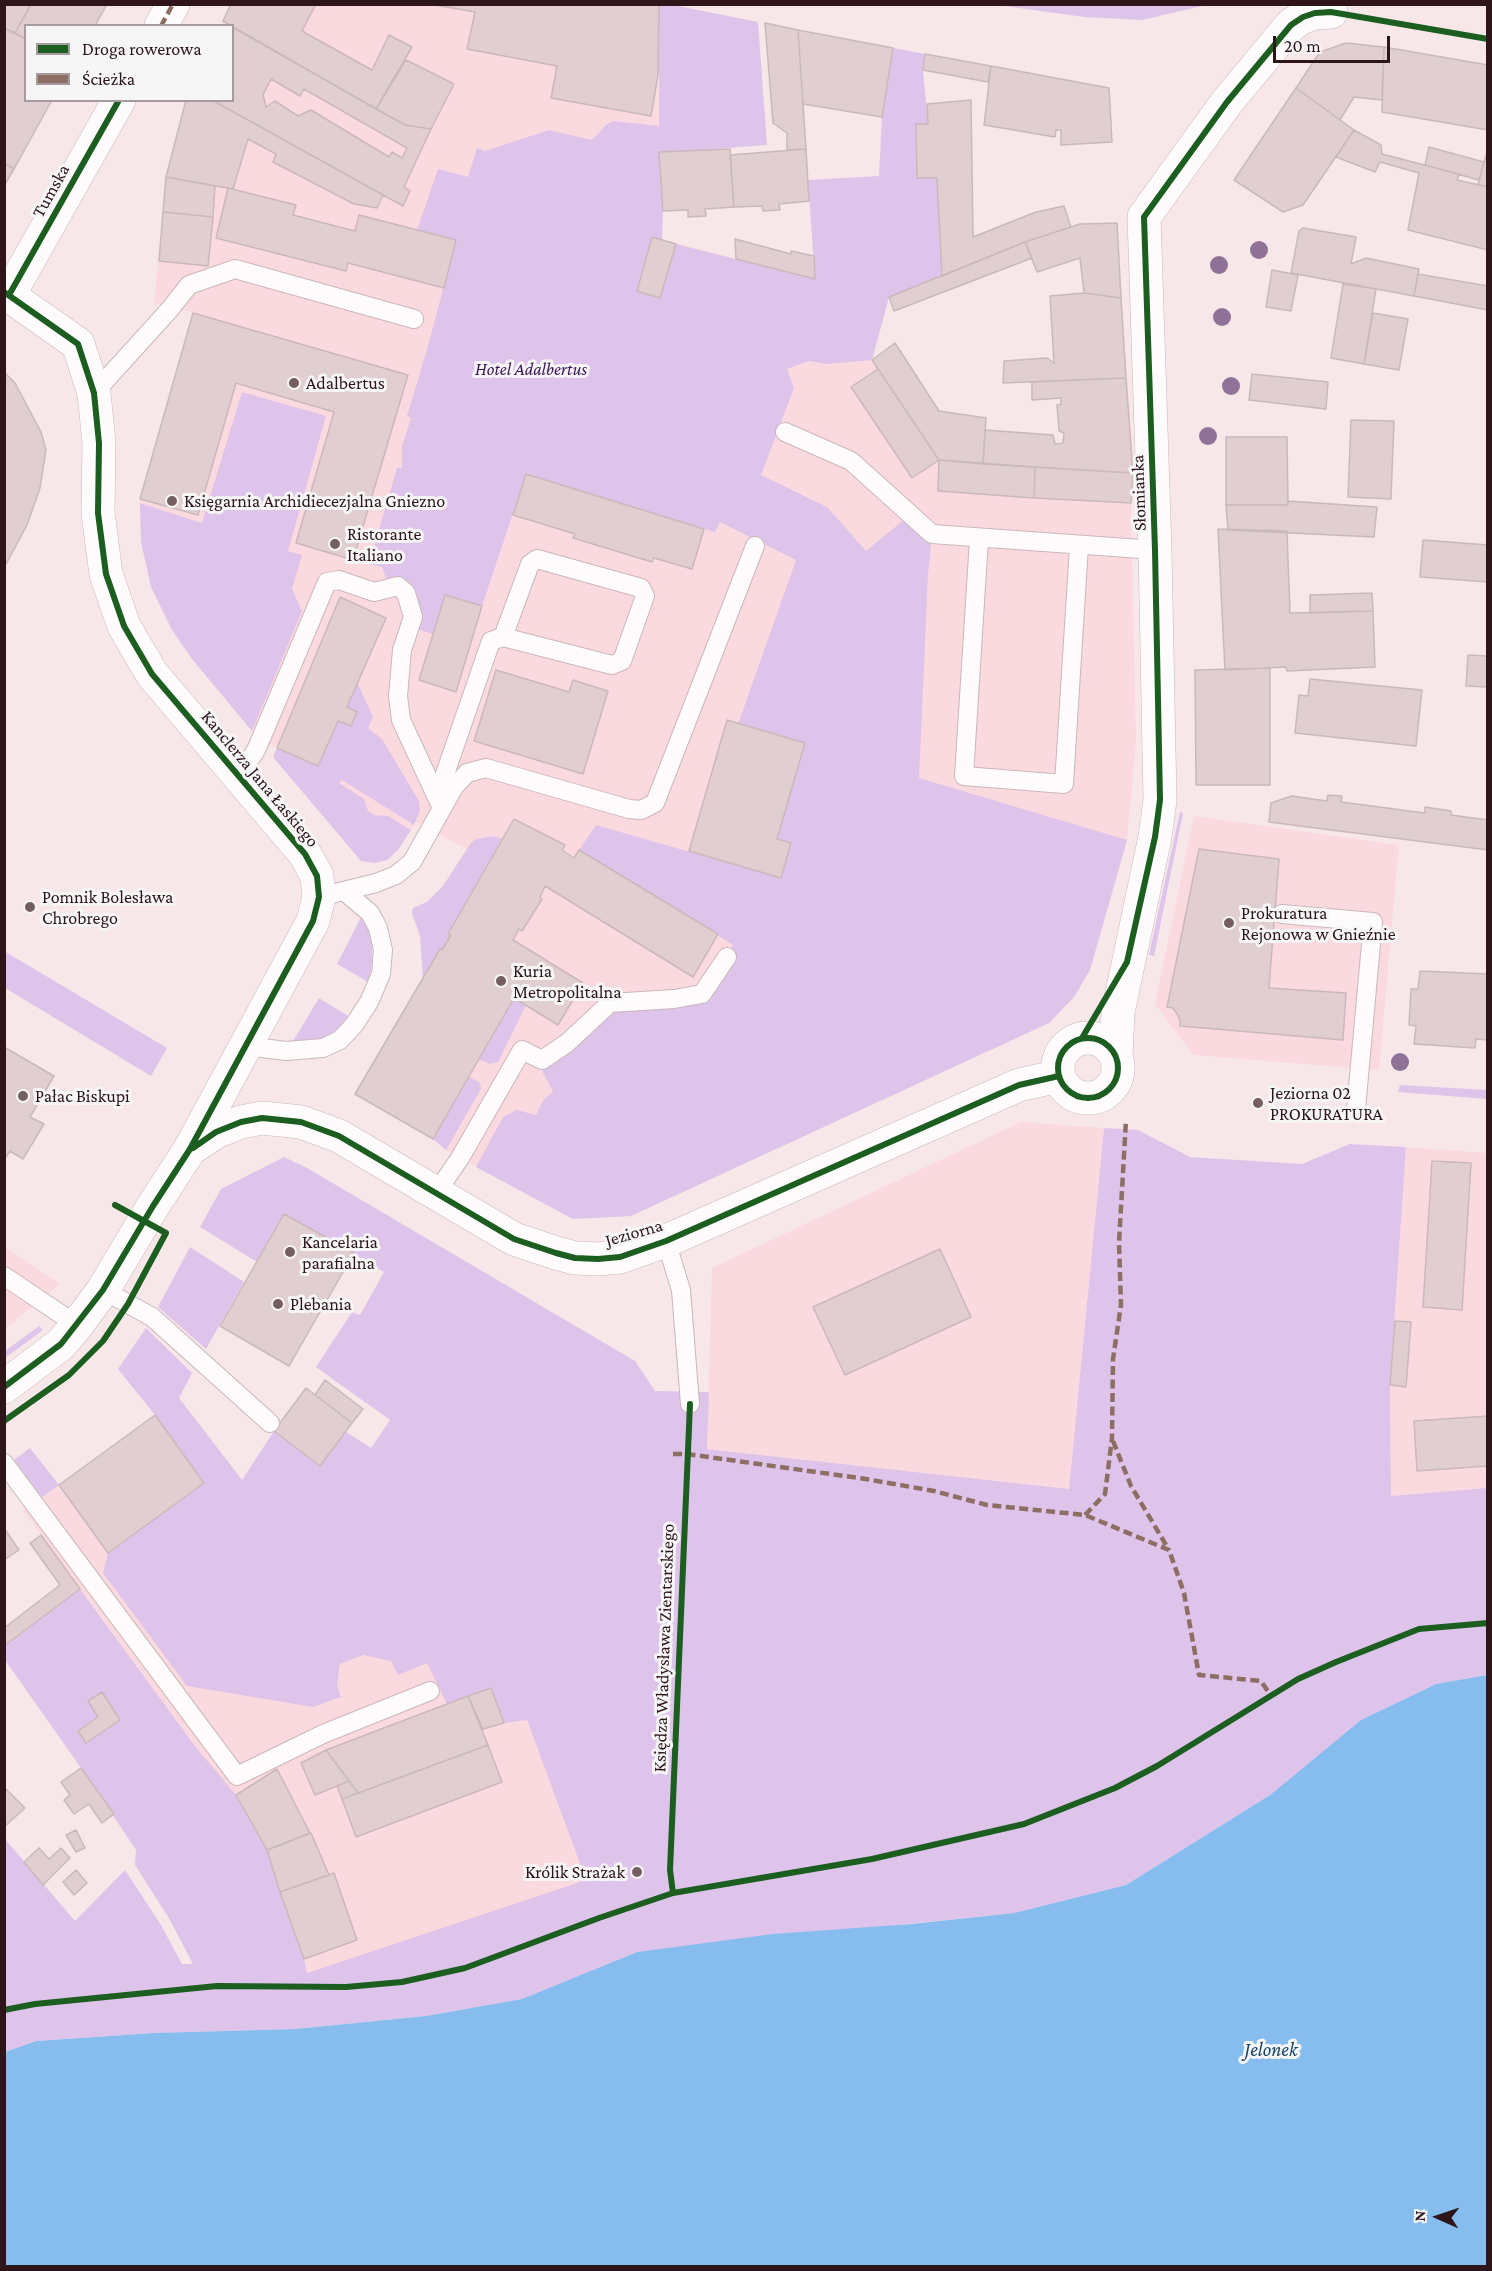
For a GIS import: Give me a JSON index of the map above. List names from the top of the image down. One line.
{"streets":{"street":["Tumska","Słomianka","Kanclerza Jana Łaskiego","Jeziorna"],"cycle path":["Księdza Władysława Zientarskiego"]},"crossings":[["Tumska","Kanclerza Jana Łaskiego"],["Słomianka","Jeziorna"],["Kanclerza Jana Łaskiego","Jeziorna"]],"water":["Jelonek"],"parks":["Hotel Adalbertus"],"places":["Adalbertus","Księgarnia Archidiecezjalna Gniezno","Ristorante Italiano","Pomnik Bolesława Chrobrego","Prokuratura Rejonowa w Gnieźnie","Kuria Metropolitalna","Pałac Biskupi","Jeziorna 02 PROKURATURA","Kancelaria parafialna","Plebania","Królik Strażak"],"legend":["Droga rowerowa","Ścieżka"],"scale_bar":"20 m","north":"left"}
